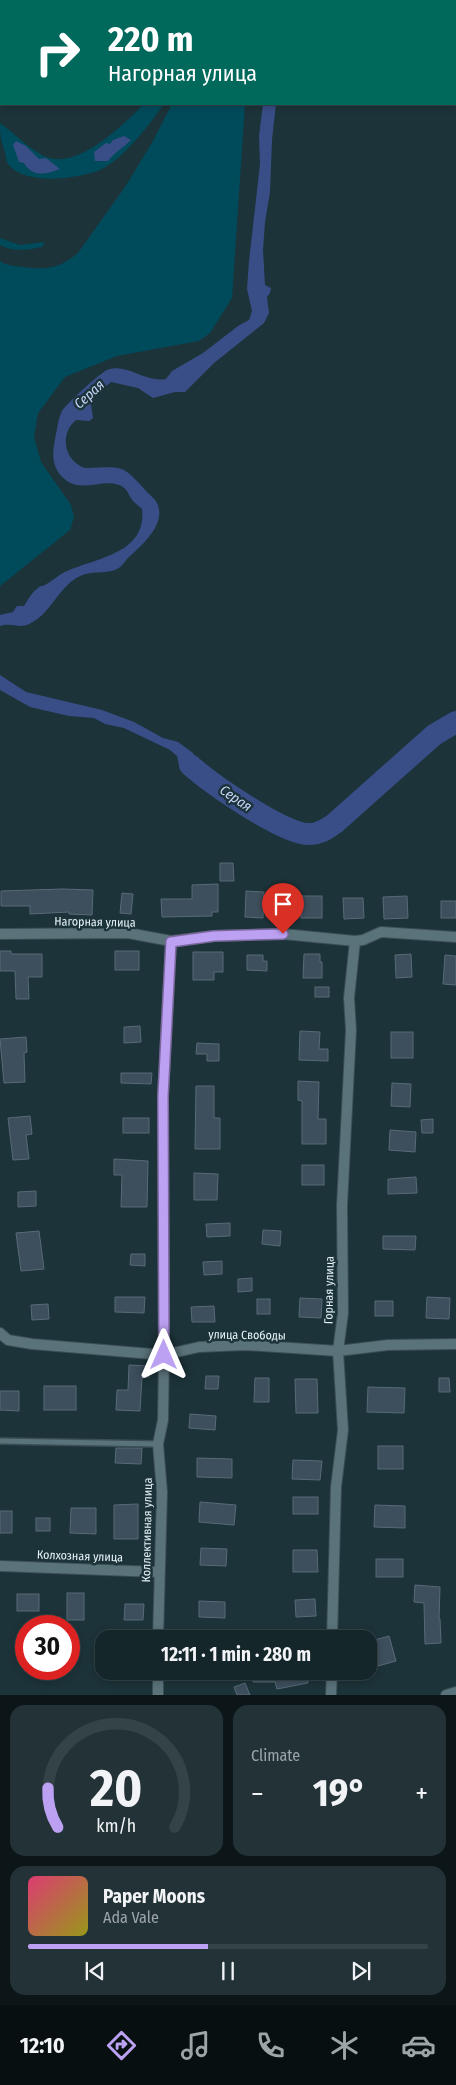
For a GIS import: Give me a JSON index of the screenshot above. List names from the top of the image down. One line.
{"streets":{"street":["Нагорная улица","Горная улица","улица Свободы","Коллективная улица","Колхозная улица"]},"crossings":[["Нагорная улица","Горная улица"],["Нагорная улица","Коллективная улица"],["Горная улица","улица Свободы"],["улица Свободы","Коллективная улица"],["Коллективная улица","Колхозная улица"]],"water":["Серая"],"page":{"turn":["220 m","Нагорная улица"],"limit":"30","trip":"12:11 · 1 min · 280 m","tile":"Climate","heat":["−","19°","+"],"song":["Paper Moons","Ada Vale"],"tabs":"12:10","gauge":["20","km/h"]}}
